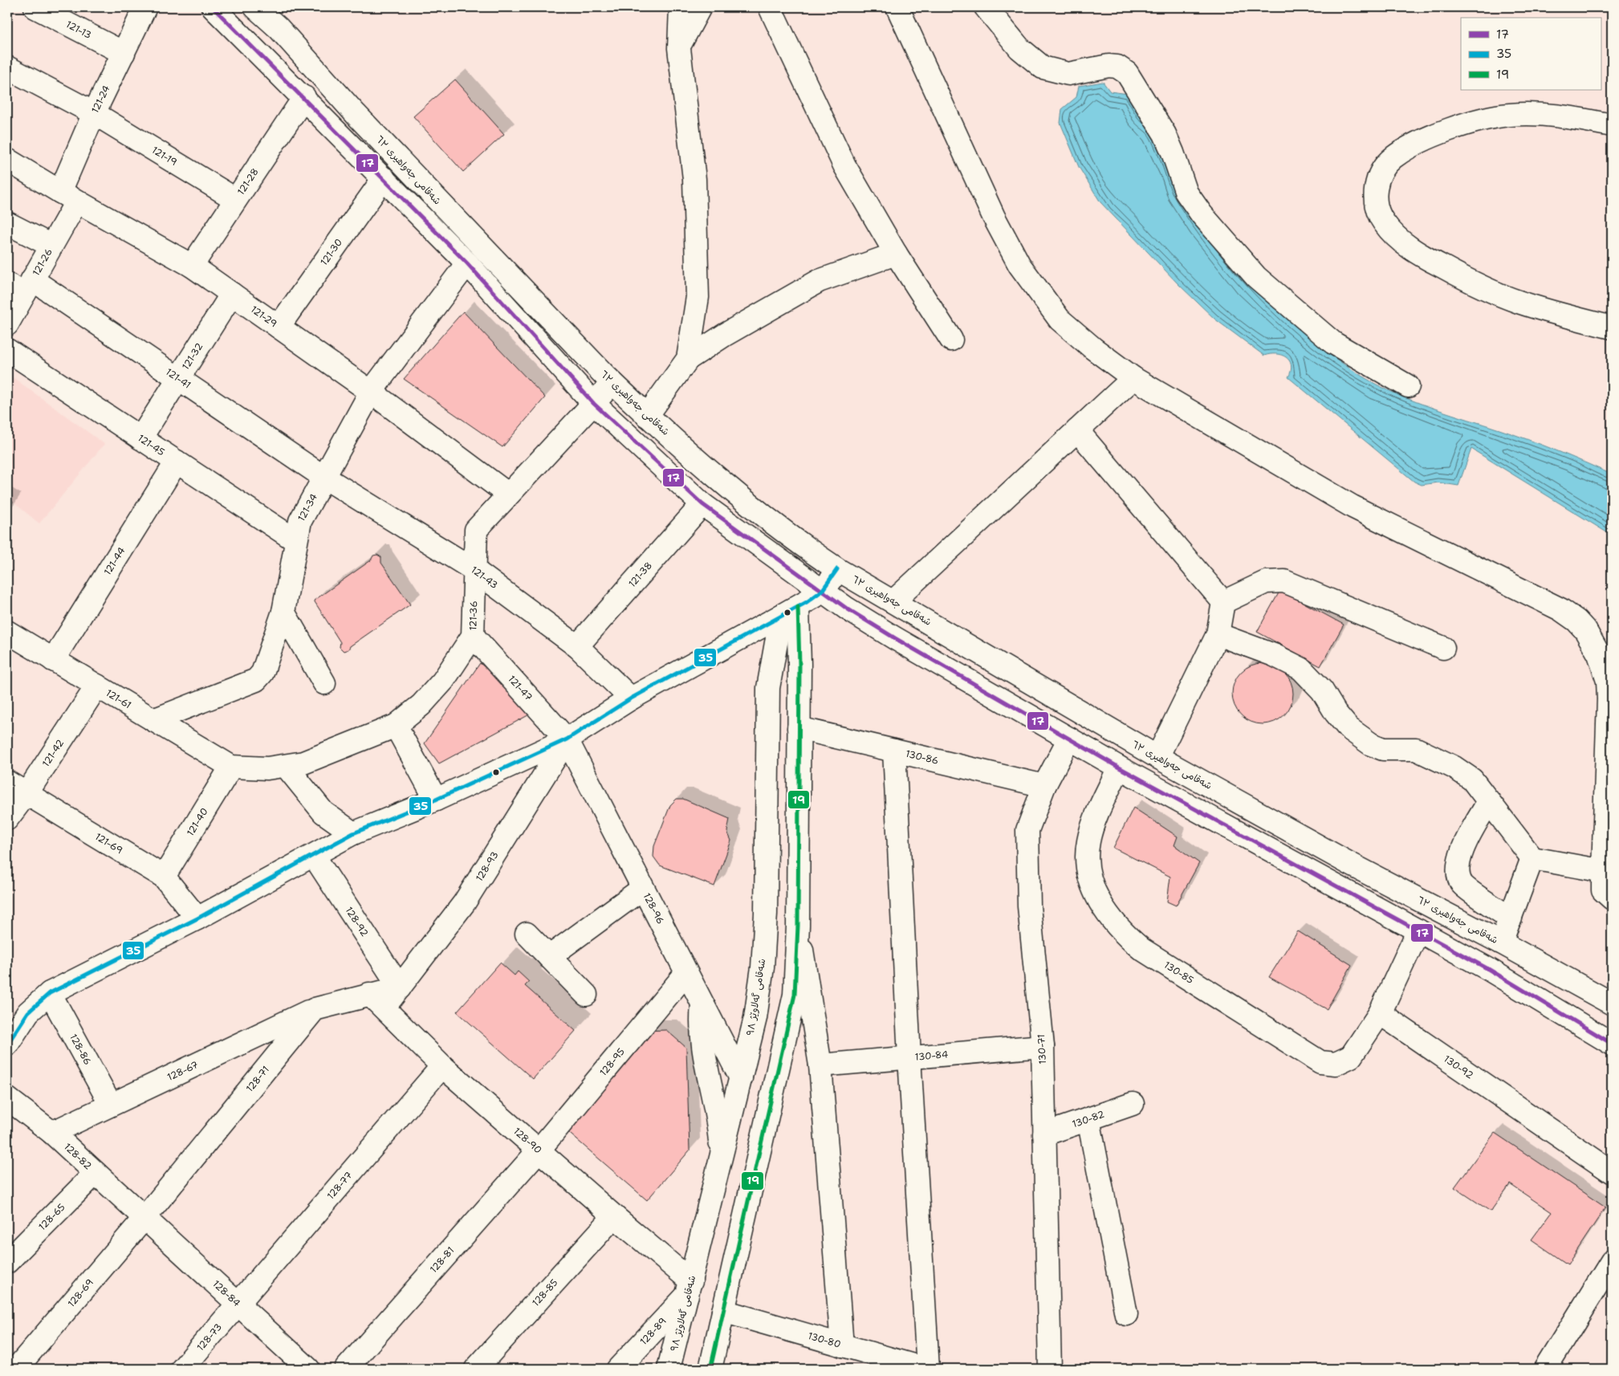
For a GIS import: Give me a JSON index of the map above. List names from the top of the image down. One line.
{"streets":{"street":["121-13","121-24","121-19","شەقامی جەواهیری ٦٣","121-28","121-30","121-26","121-29","121-32","121-41","121-45","121-34","121-44","121-38","121-43","121-36","121-47","121-61","121-42","130-86","121-40","121-69","128-93","128-96","128-92","130-85","شەقامی گەلاوێژ ٩٨","128-86","130-71","130-84","128-95","130-92","128-67","128-71","130-82","128-90","128-82","128-77","128-65","128-81","128-85","128-69","128-84","128-89","128-73","130-80"]},"crossings":[["121-13","121-24"],["121-24","121-19"],["121-24","121-26"],["121-24","121-29"],["121-19","121-28"],["شەقامی جەواهیری ٦٣","121-36"],["121-28","121-29"],["121-30","121-29"],["121-26","121-29"],["121-26","121-41"],["121-29","121-32"],["121-29","121-34"],["121-29","121-36"],["121-32","121-41"],["121-32","121-45"],["121-41","121-34"],["121-41","121-43"],["121-45","121-34"],["121-45","121-44"],["121-34","121-43"],["121-34","121-61"],["121-44","121-61"],["121-38","121-43"],["121-43","121-36"],["121-36","121-47"],["121-36","121-61"],["121-36","121-40"],["121-47","128-93"],["121-47","128-96"],["121-61","121-42"],["121-61","121-40"],["121-42","121-69"],["130-86","130-71"],["121-40","121-69"],["128-93","128-96"],["128-93","128-92"],["128-96","شەقامی گەلاوێژ ٩٨"],["128-96","128-95"],["130-85","130-92"],["شەقامی گەلاوێژ ٩٨","128-90"],["شەقامی گەلاوێژ ٩٨","128-89"],["128-86","128-67"],["130-71","130-84"],["130-71","130-82"],["128-95","128-90"],["128-95","128-81"],["128-67","128-71"],["128-67","128-82"],["128-71","128-82"],["128-71","128-69"],["128-71","128-84"],["128-90","128-77"],["128-90","128-81"],["128-90","128-85"],["128-90","128-89"],["128-82","128-65"],["128-82","128-69"],["128-82","128-84"],["128-77","128-84"],["128-77","128-73"],["128-69","128-84"],["128-84","128-73"]],"lines":["transit line 17","transit line 35","transit line 19"],"legend":["17","35","19"]}
